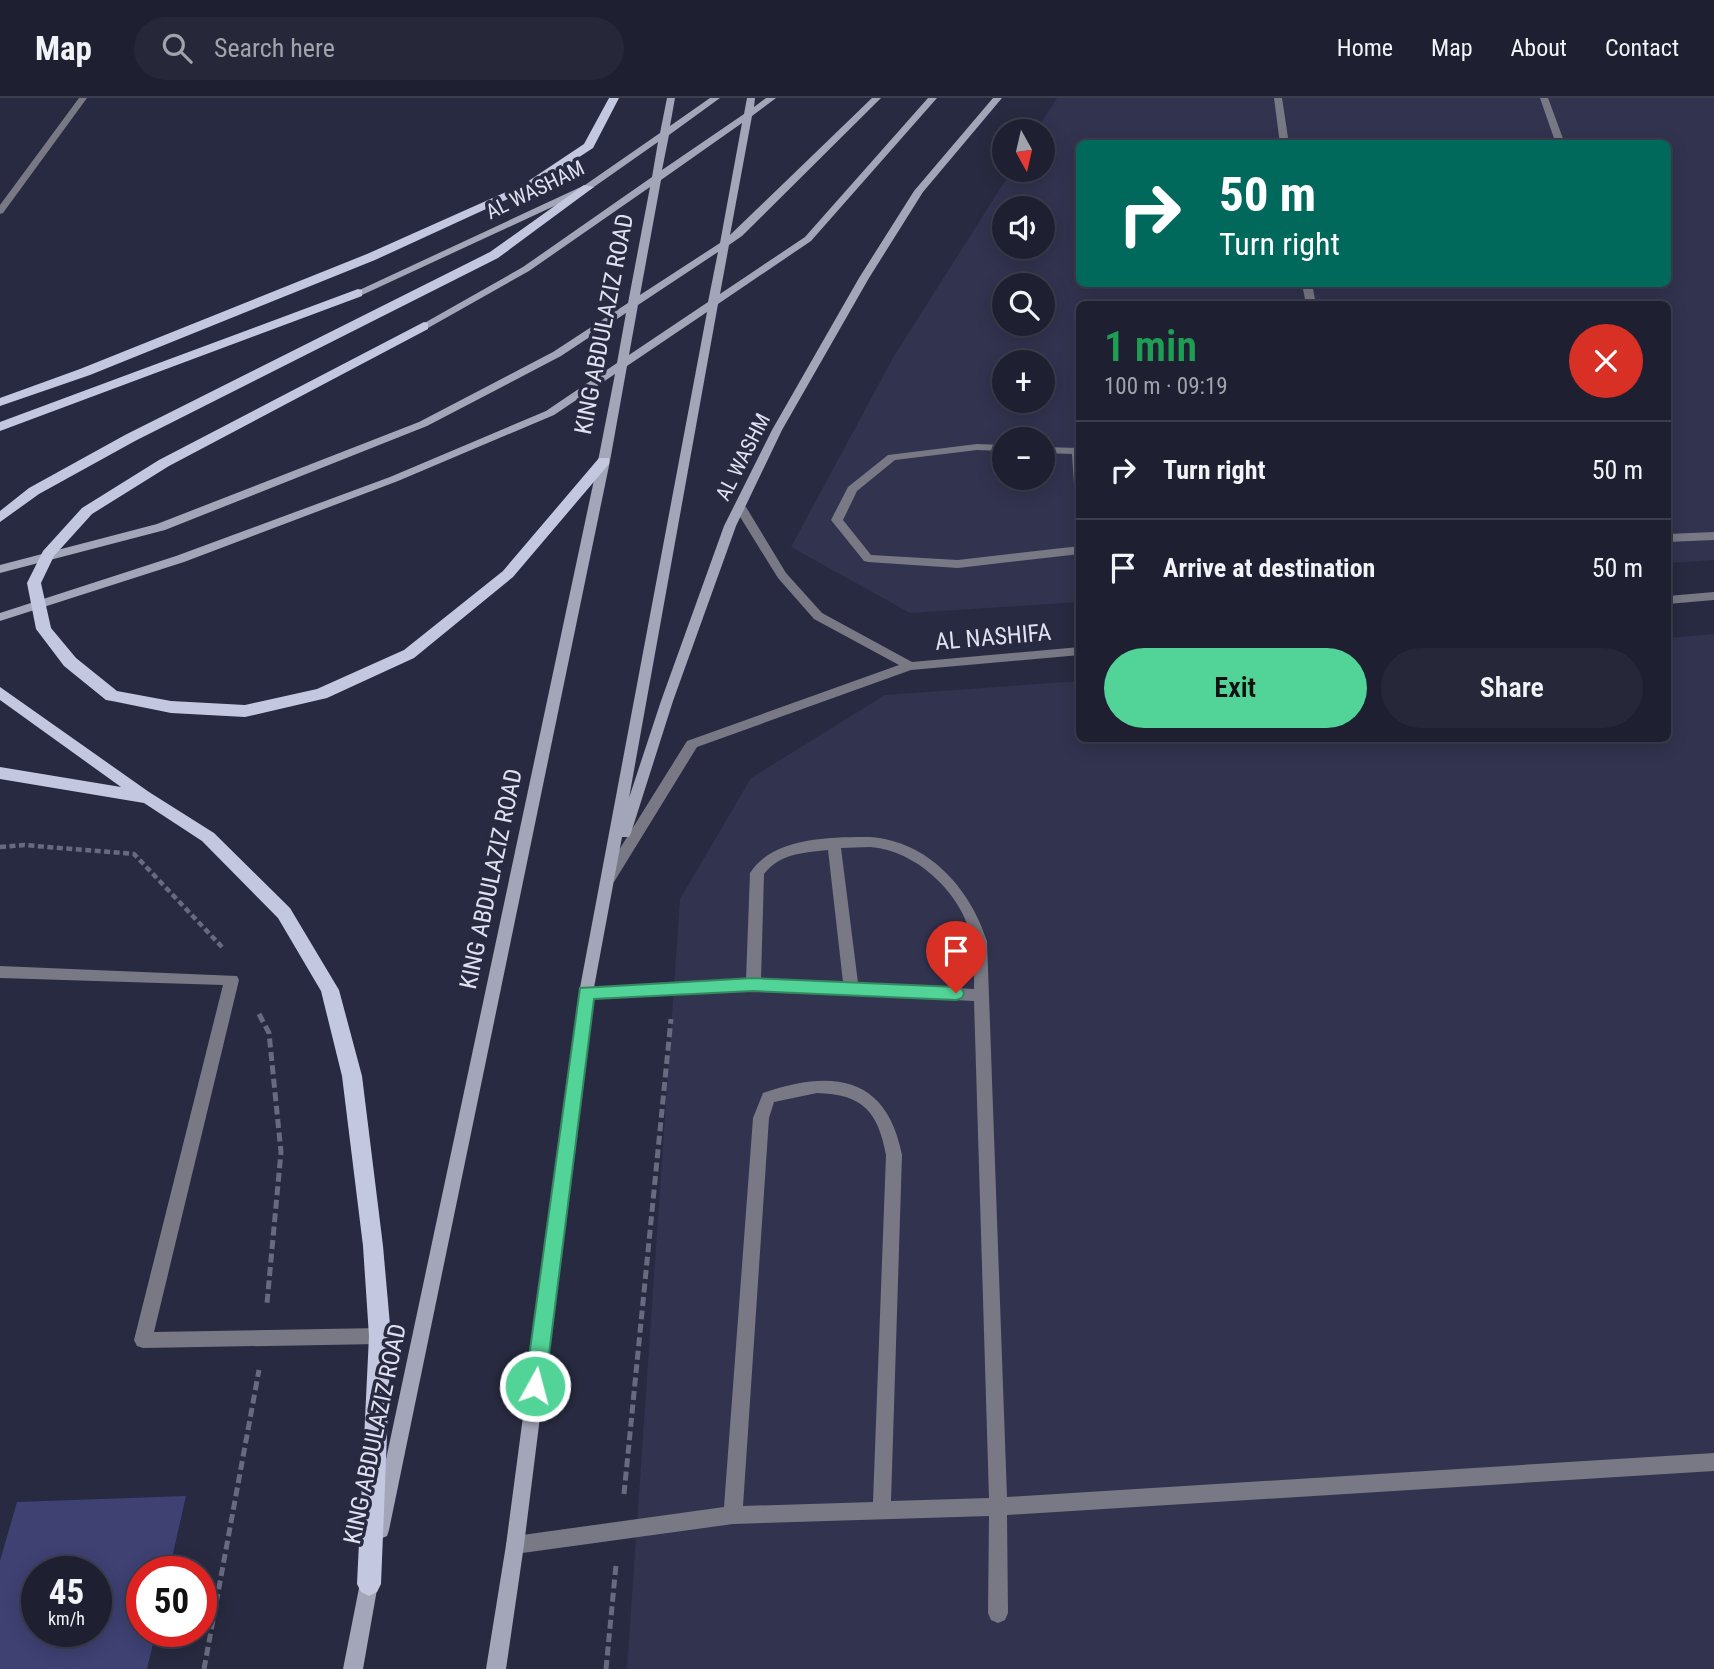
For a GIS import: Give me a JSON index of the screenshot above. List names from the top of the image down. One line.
{"streets":{"street":["AL WASHAM","KING ABDULAZIZ ROAD","AL WASHM","AL NASHIFA"]},"crossings":[["AL WASHM","AL NASHIFA"]],"north":"bottom","page":{"header":"Map","search":"Search here","nav":["Home","Map","About","Contact"],"map_buttons":["+","−"],"turn":["50 m","Turn right"],"heading":["1 min","100 m · 09:19"],"list":[{"name":"Turn right","value":"50 m"},{"name":"Arrive at destination","value":"50 m"}],"buttons":["Exit","Share"],"speed":"45 km/h","limit":"50"}}
